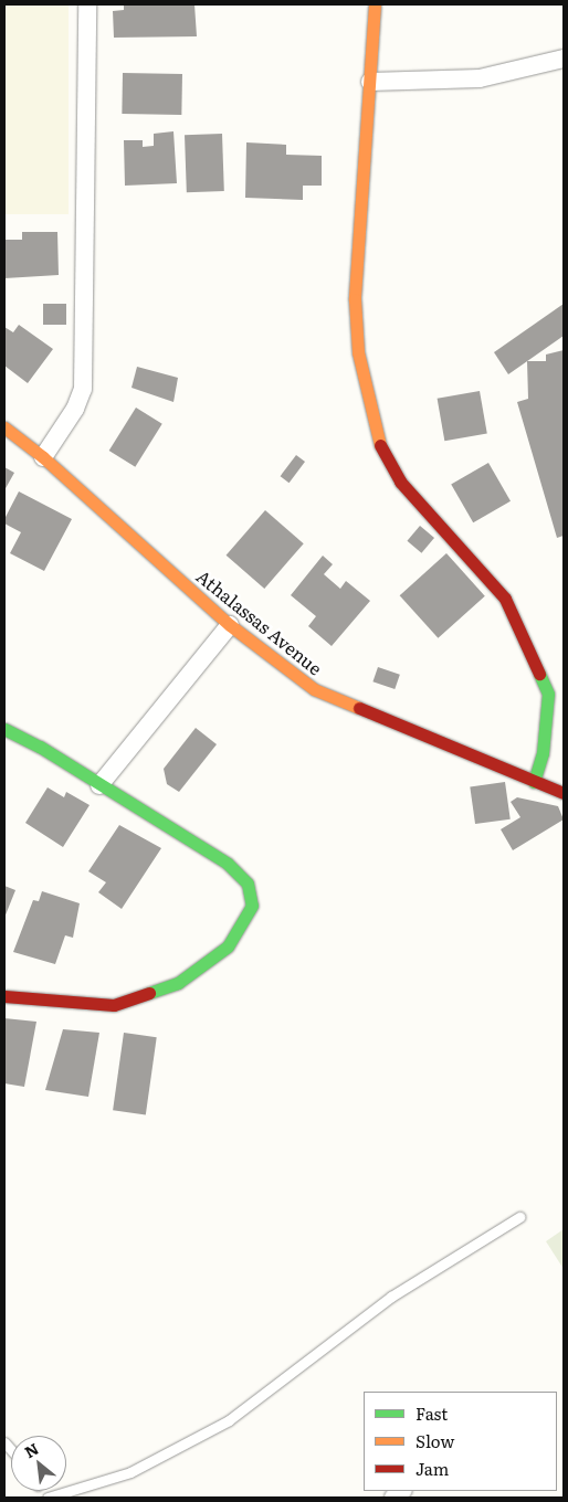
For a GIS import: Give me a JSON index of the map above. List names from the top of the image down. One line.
{"streets":{"street":["Athalassas Avenue"]},"legend":["Fast","Slow","Jam"],"north":"top left"}
